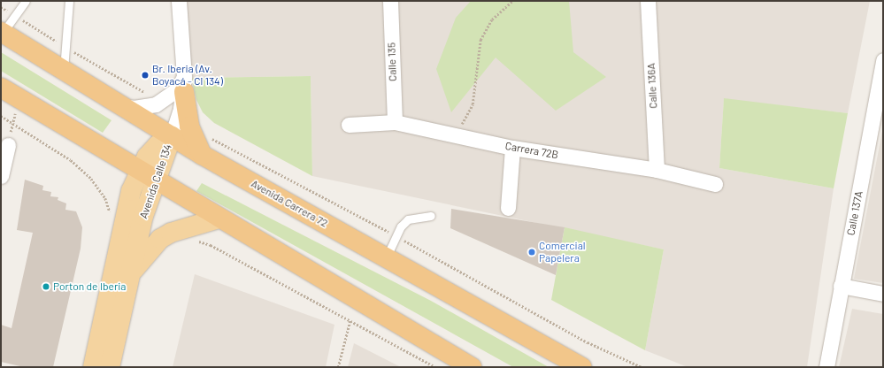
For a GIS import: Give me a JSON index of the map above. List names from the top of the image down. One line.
{"streets":{"highway":["Avenida Carrera 72"],"main road":["Avenida Calle 134"],"street":["Calle 135","Calle 136A","Carrera 72B","Calle 137A"]},"crossings":[["Calle 135","Carrera 72B"],["Calle 136A","Carrera 72B"],["Avenida Calle 134","Avenida Carrera 72"]],"places":["Br. Iberia (Av. Boyacá - Cl 134)","Comercial Papelera","Porton de Iberia"]}
